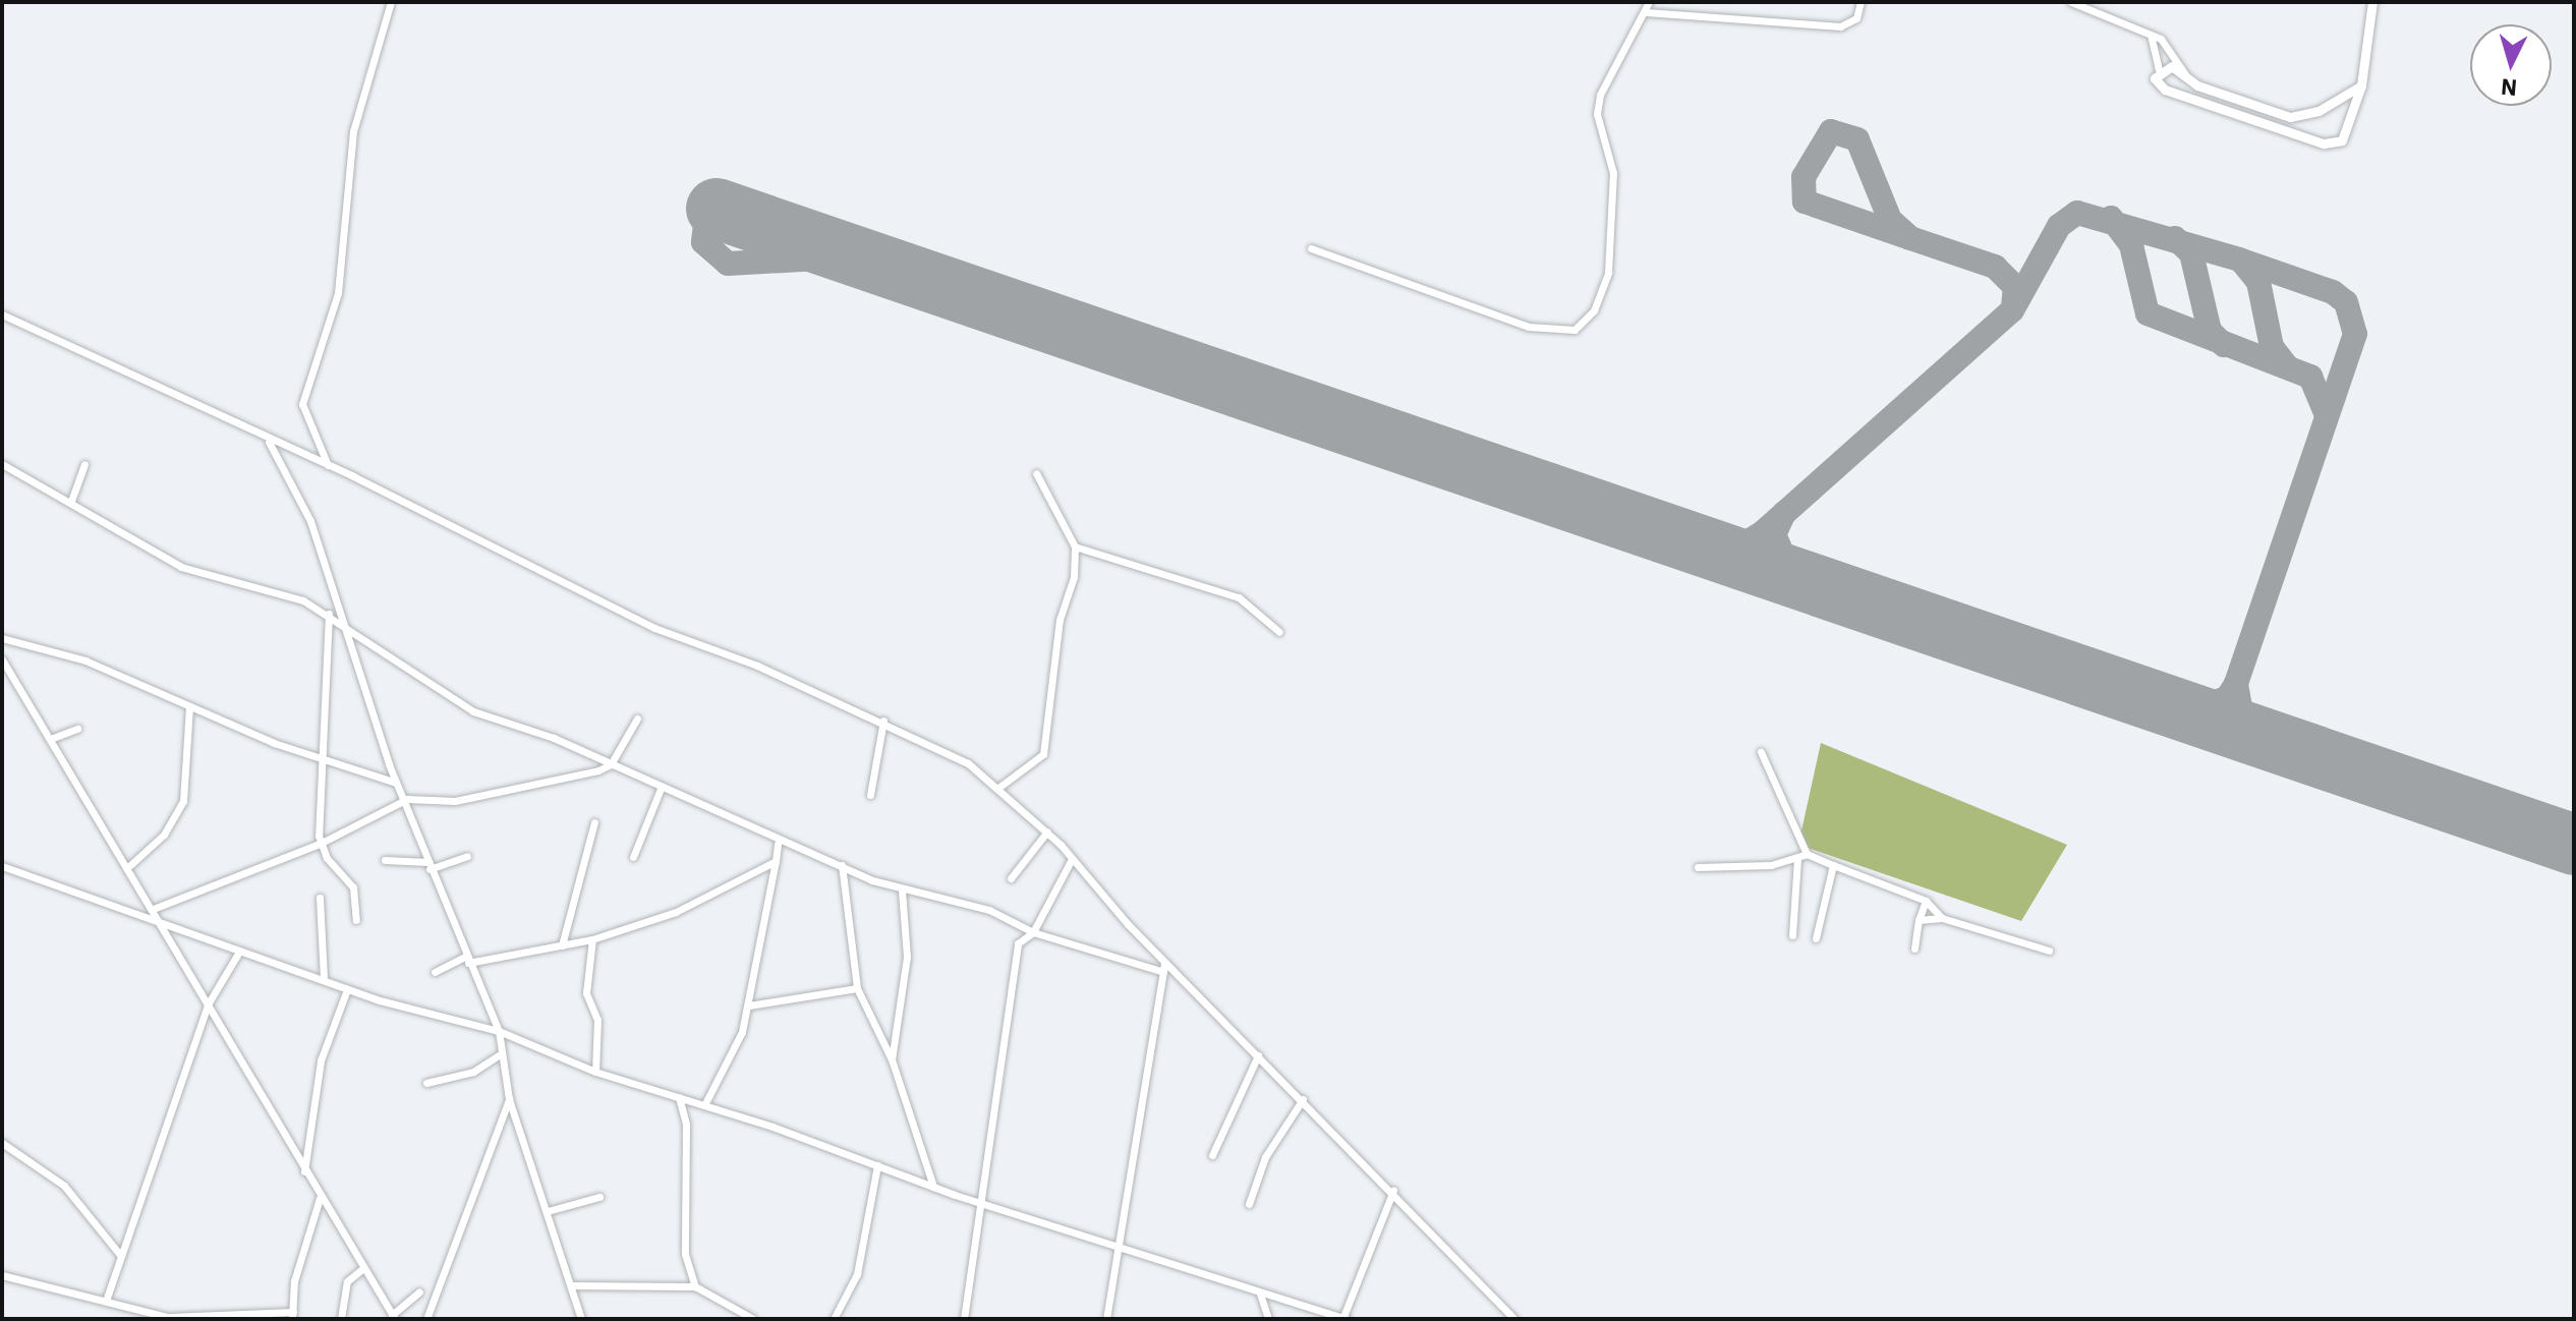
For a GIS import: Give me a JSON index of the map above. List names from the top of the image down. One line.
{"north":"bottom"}
